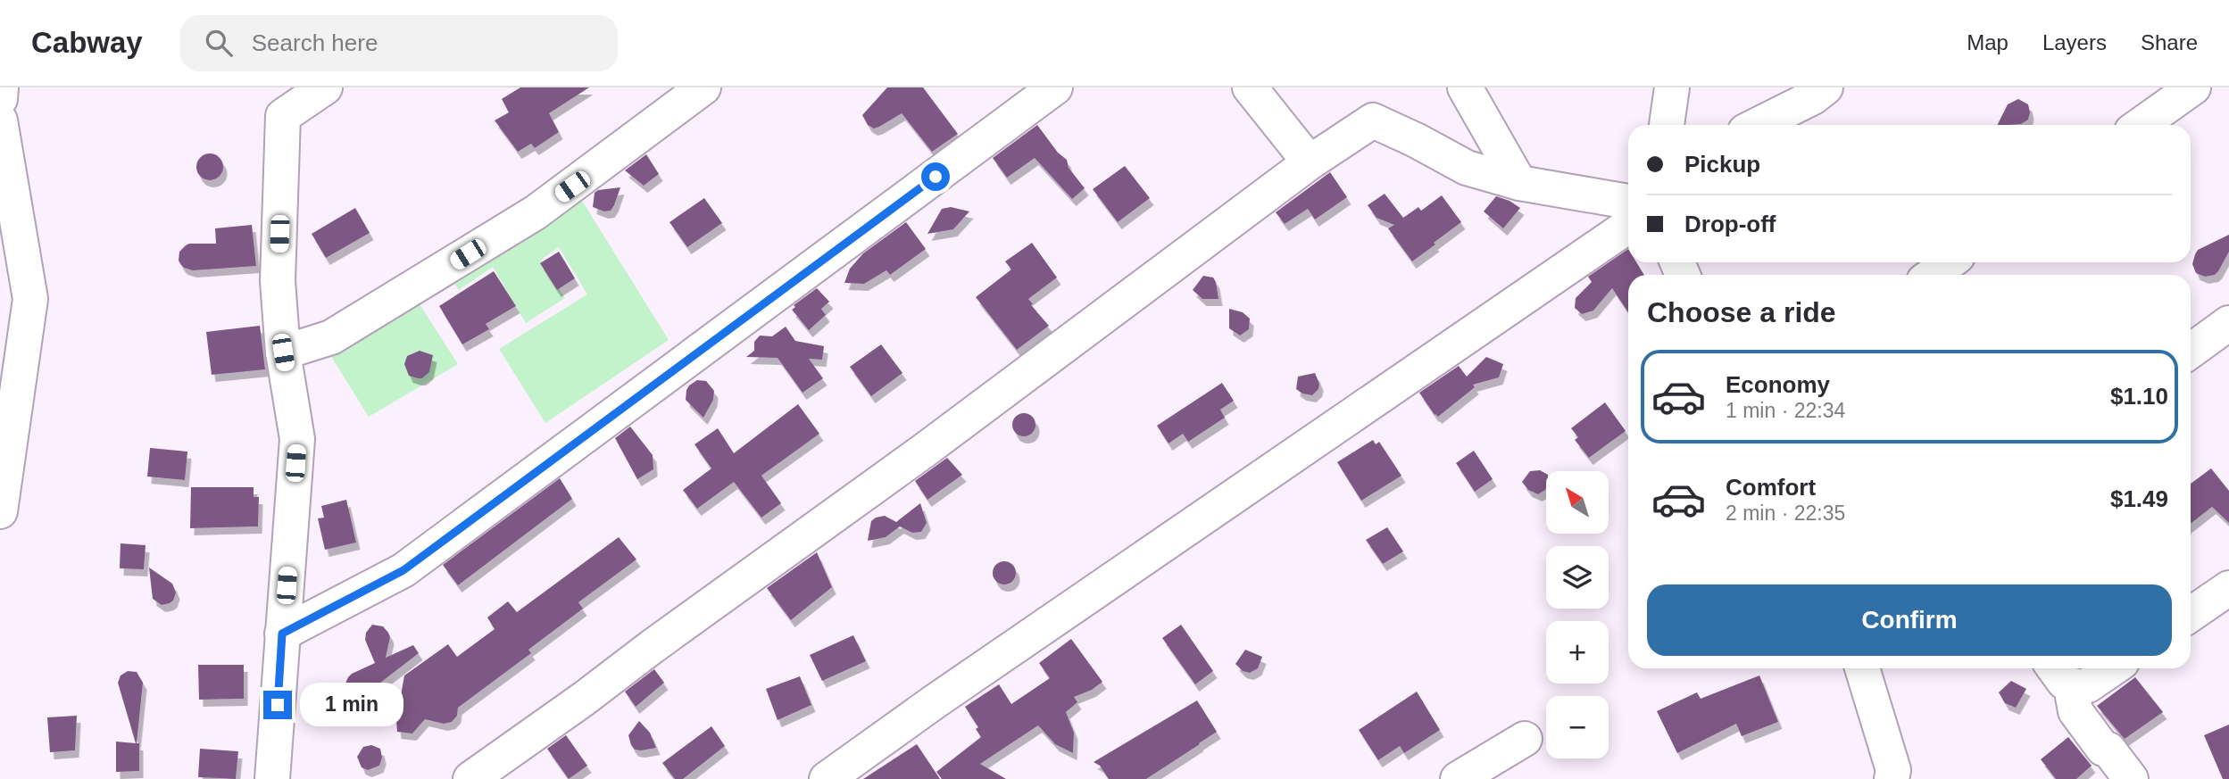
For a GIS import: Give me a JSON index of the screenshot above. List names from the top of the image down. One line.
{"north":"top left","page":{"header":"Cabway","search":"Search here","nav":["Map","Layers","Share"],"banner":["Pickup","Drop-off"],"heading":"Choose a ride","list":[{"name":"Economy","note":"1 min · 22:34","value":"$1.10"},{"name":"Comfort","note":"2 min · 22:35","value":"$1.49"}],"map_buttons":["+","−"],"buttons":"Confirm","bubble":"1 min"}}
